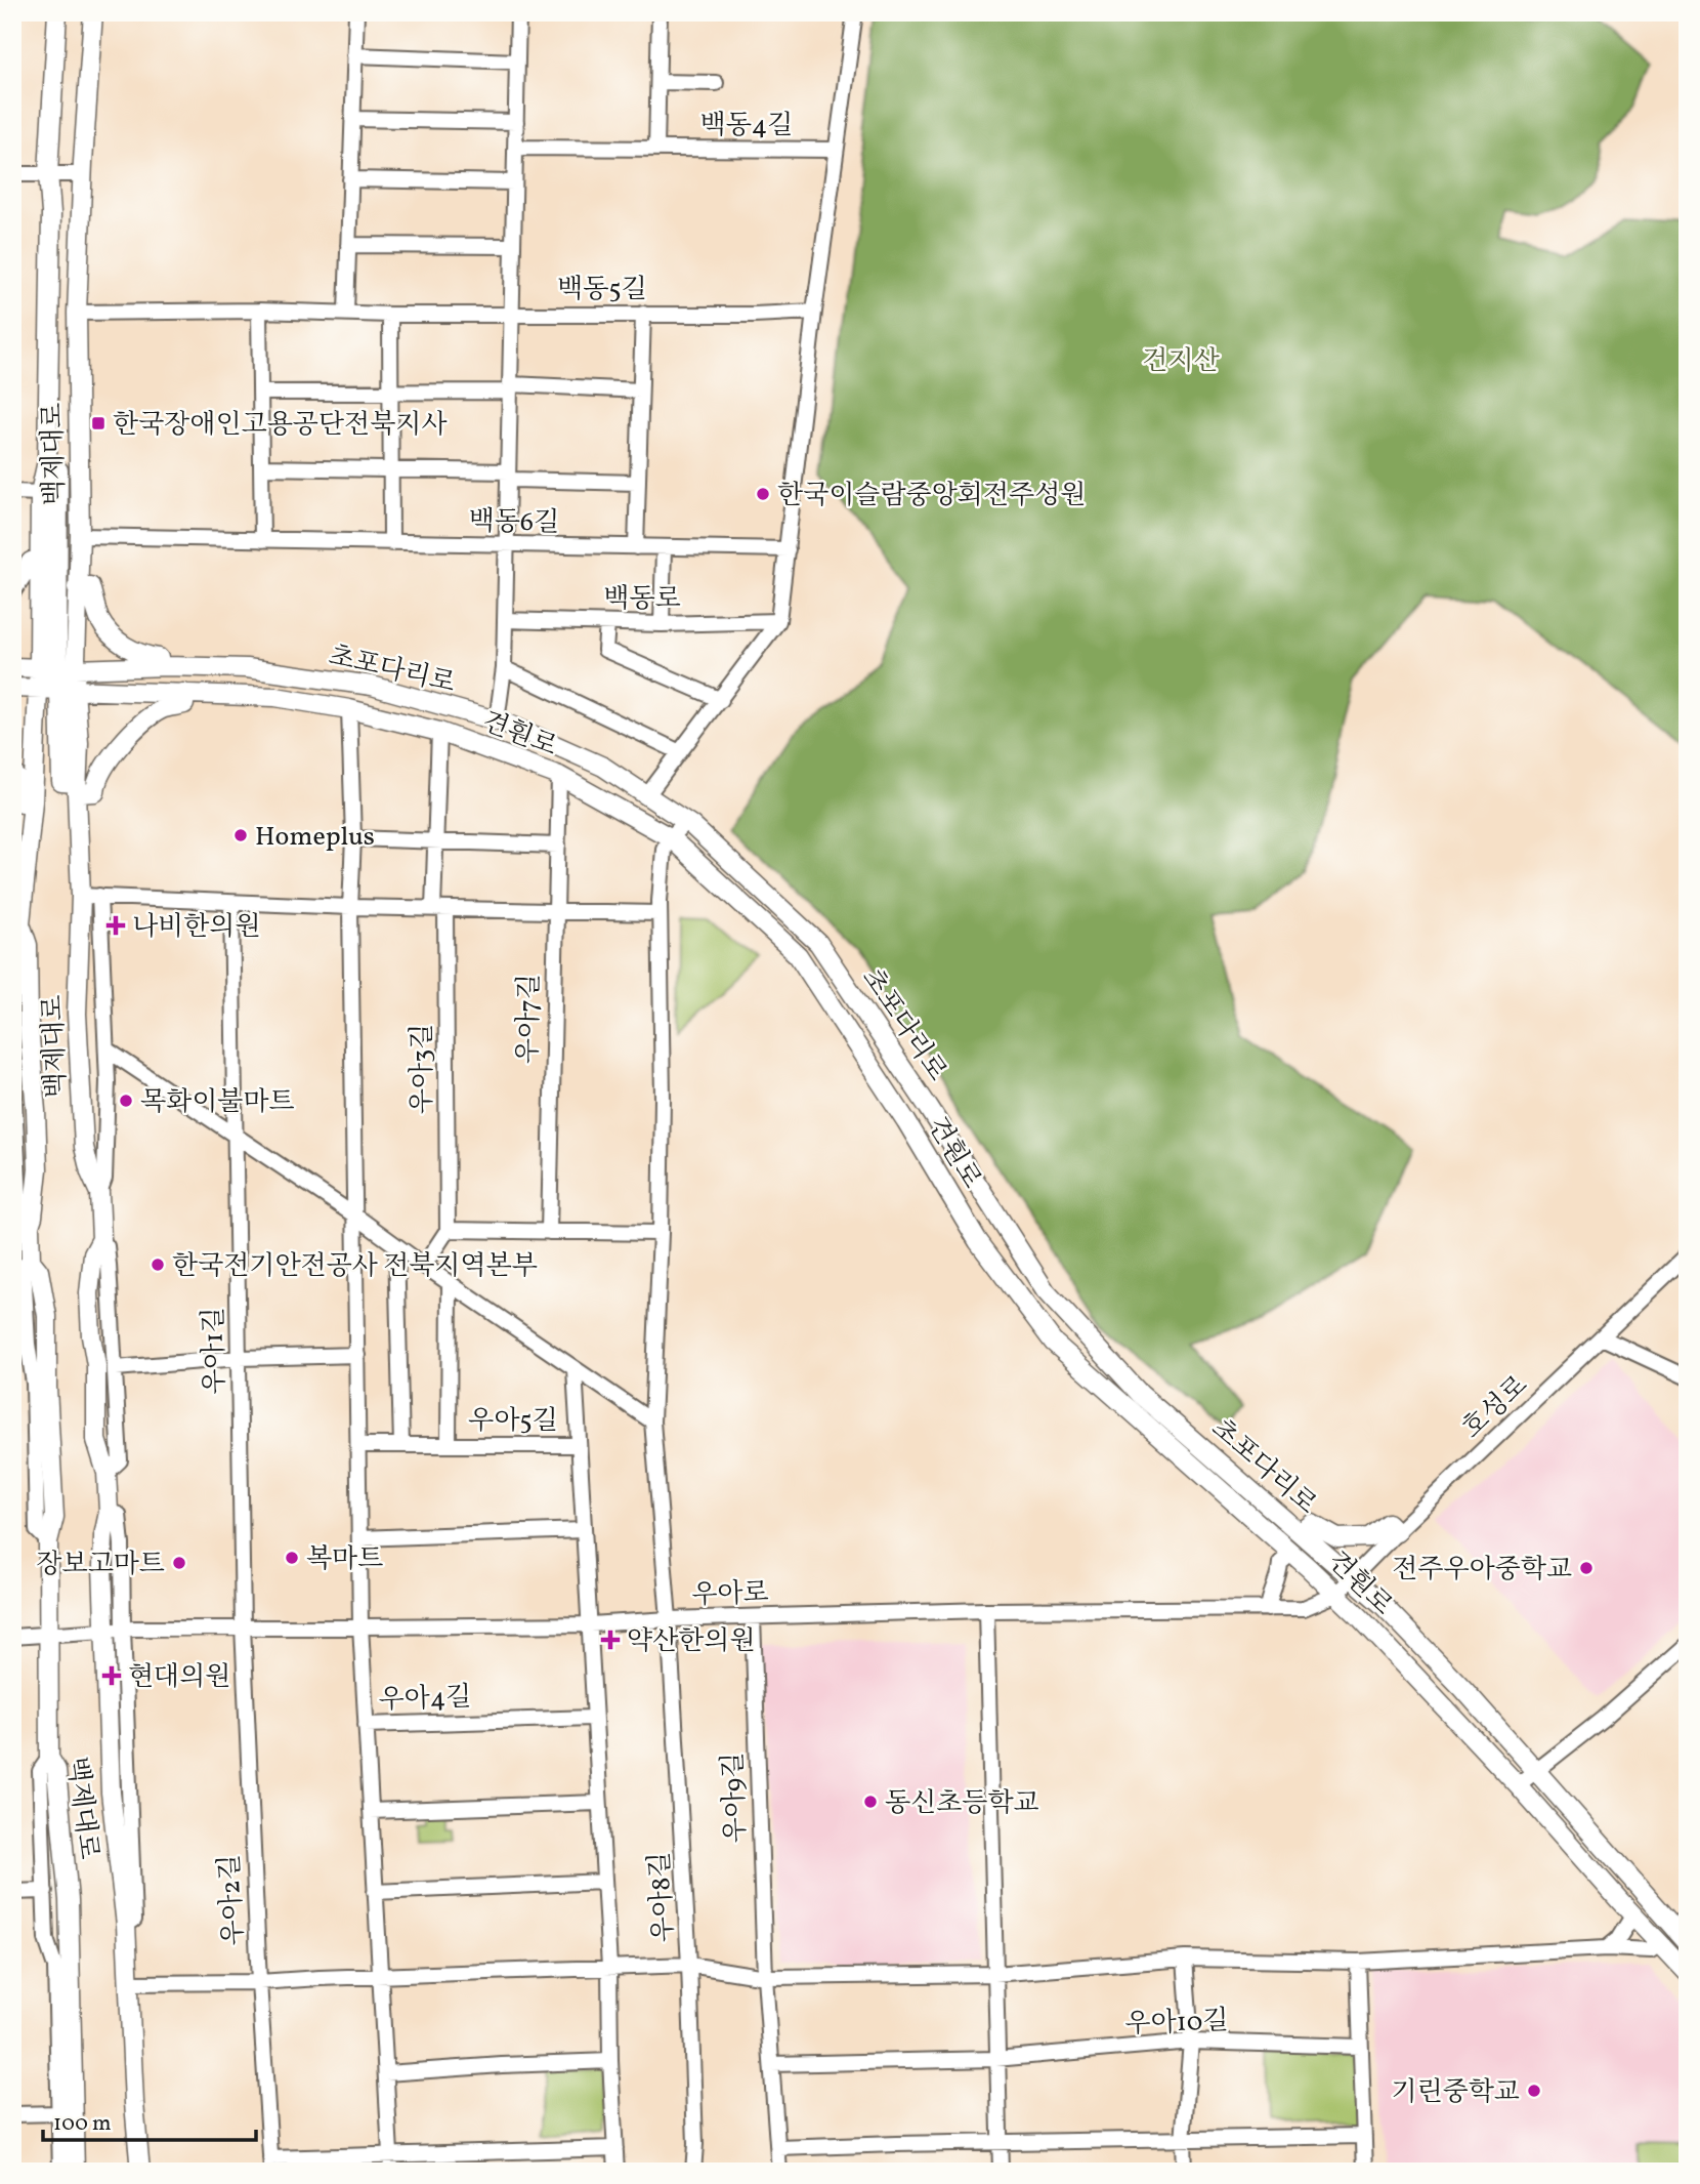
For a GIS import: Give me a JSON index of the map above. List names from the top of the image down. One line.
{"streets":{"street":["백동4길","백동5길","백제대로","백동6길","백동로","초포다리로","견훤로","우아7길","우아3길","우아1길","호성로","우아5길","우아로","우아4길","우아9길","우아8길","우아2길","우아10길"]},"crossings":[["백동5길","백제대로"],["백제대로","백동6길"],["백제대로","초포다리로"],["백제대로","견훤로"],["백제대로","우아로"],["초포다리로","호성로"],["견훤로","우아7길"],["견훤로","우아3길"],["견훤로","호성로"],["견훤로","우아로"],["우아1길","우아로"],["우아1길","우아2길"],["호성로","우아로"],["우아5길","우아로"],["우아5길","우아4길"],["우아로","우아4길"],["우아로","우아9길"],["우아로","우아8길"],["우아로","우아2길"],["우아9길","우아10길"]],"parks":["건지산"],"places":{"transit":["한국장애인고용공단전북지사"],"other":["한국이슬람중앙회전주성원","Homeplus","목화이불마트","한국전기안전공사 전북지역본부","복마트","장보고마트","전주우아중학교","동신초등학교","기린중학교"],"health":["나비한의원","약산한의원","현대의원"]},"scale_bar":"100 m"}
